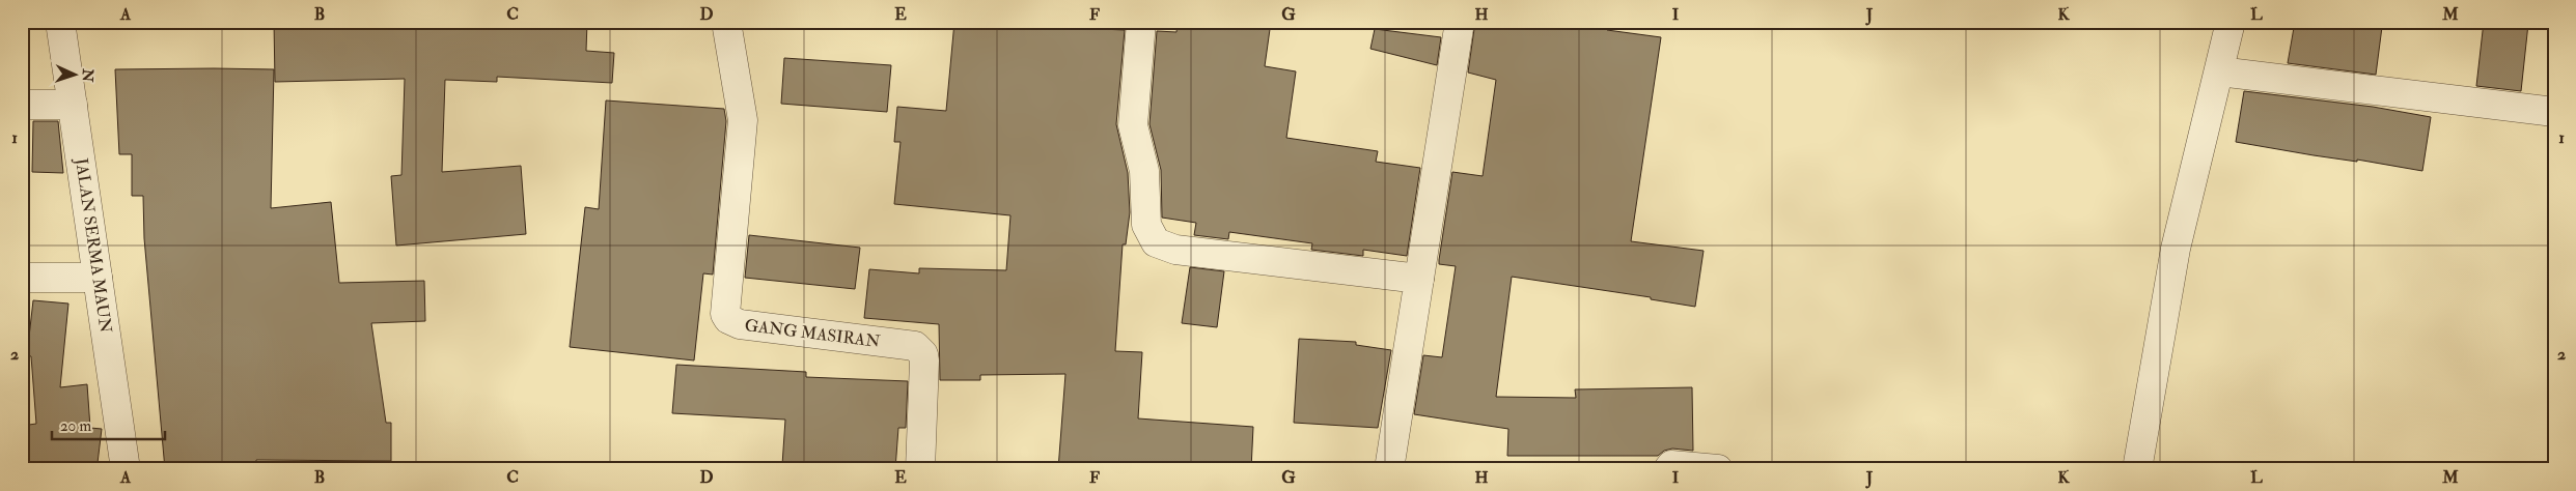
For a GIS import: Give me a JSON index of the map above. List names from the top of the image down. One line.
{"streets":{"street":["JALAN SERMA MAUN","GANG MASIRAN"]},"scale_bar":"20 m","north":"right","grid":{"columns":["A","B","C","D","E","F","G","H","I","J","K","L","M"],"rows":["1","2"]}}
